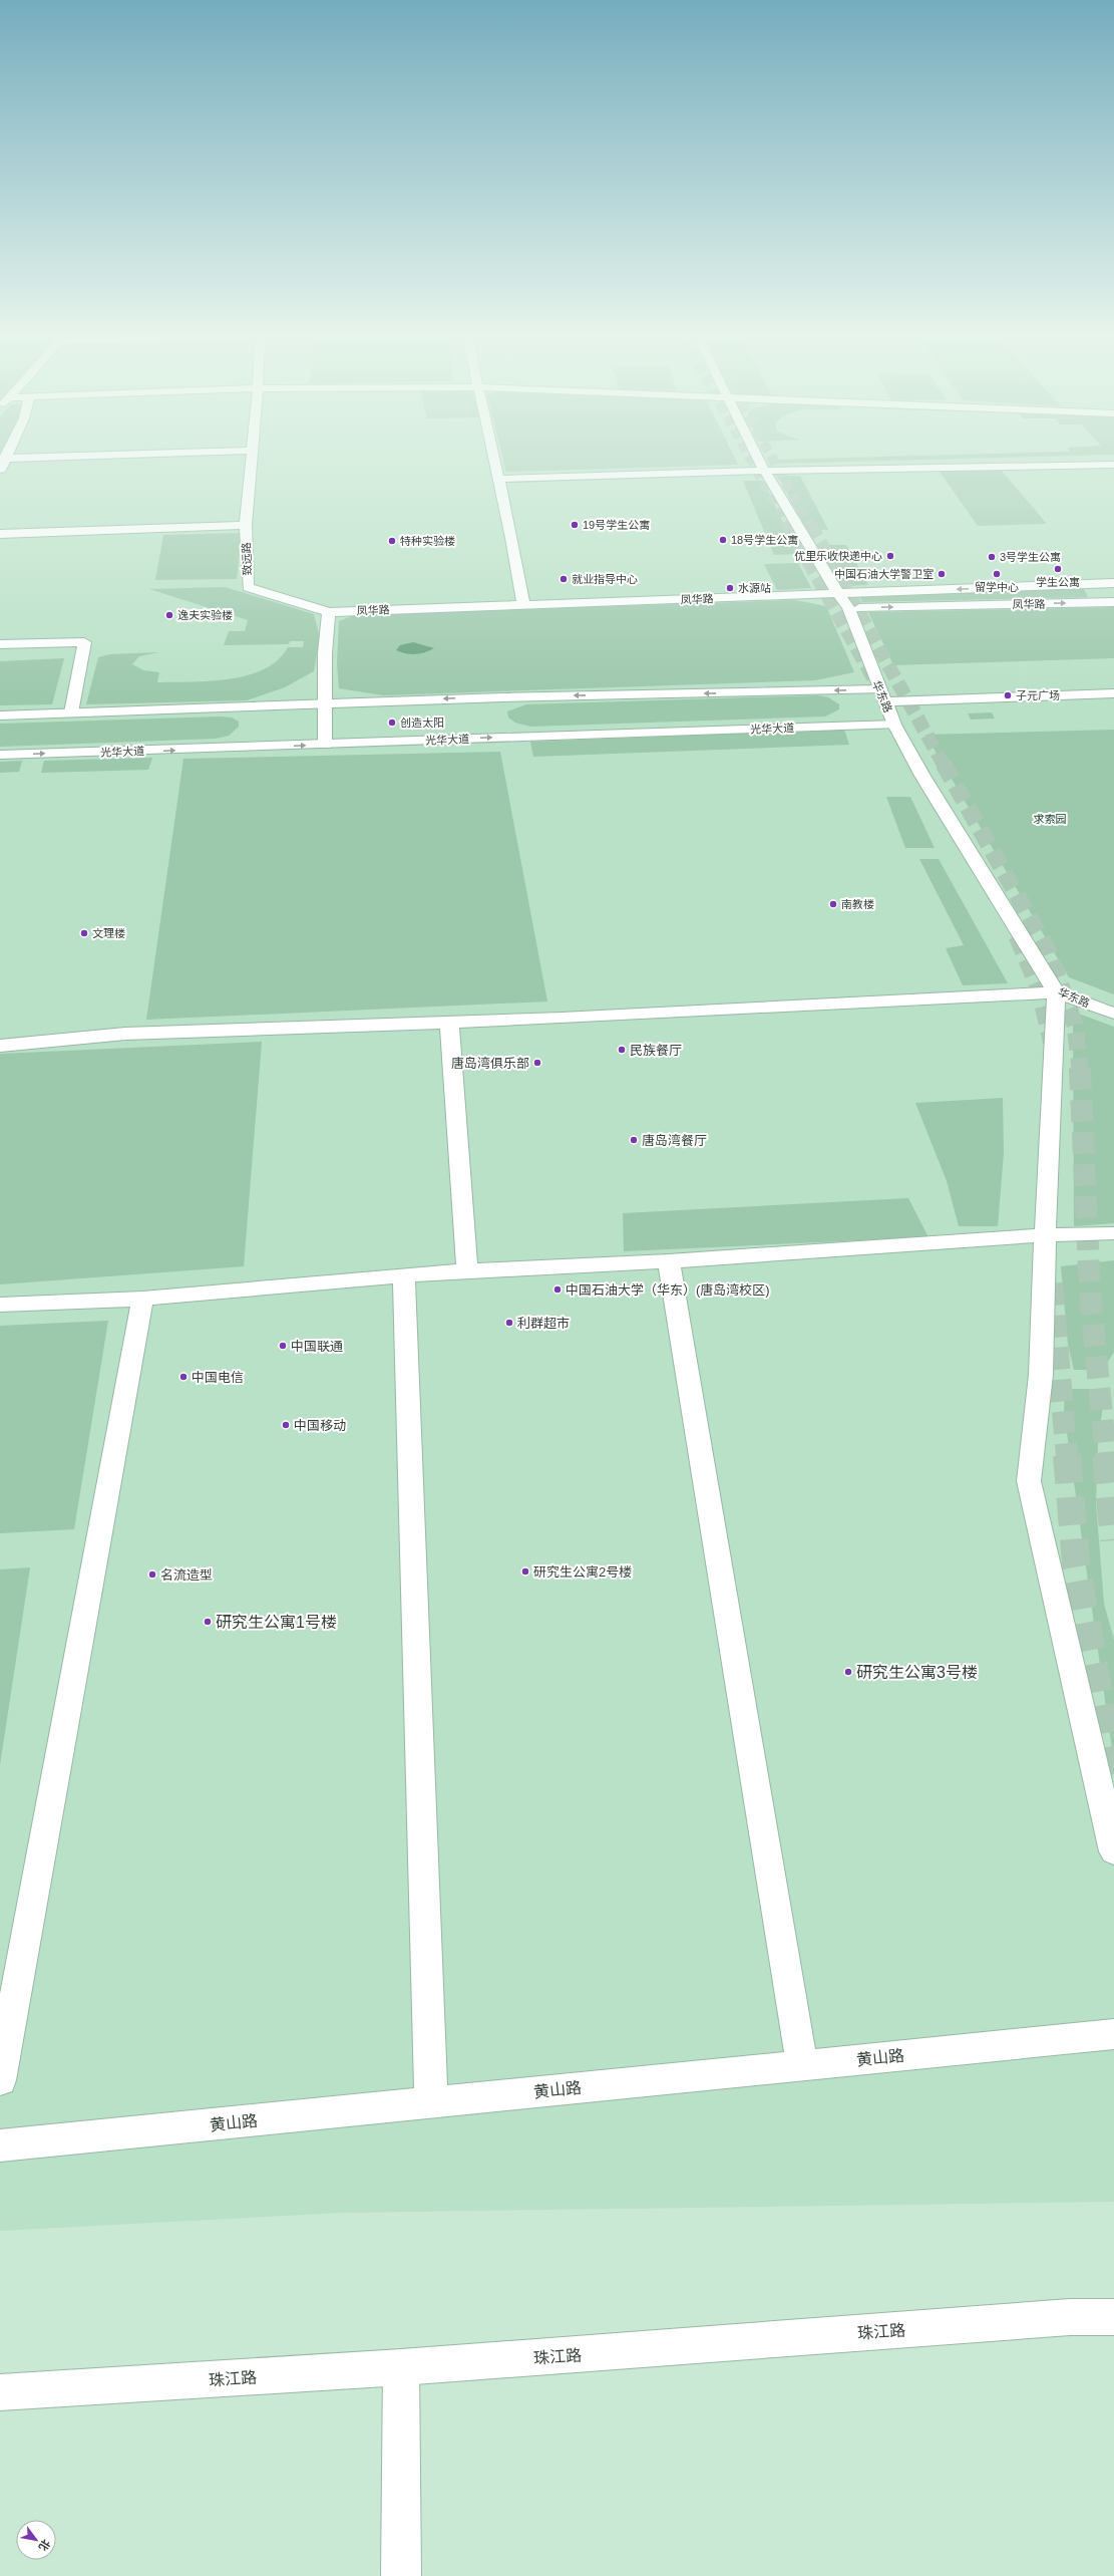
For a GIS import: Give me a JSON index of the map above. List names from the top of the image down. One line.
{"streets":{"street":["致远路","凤华路","华东路","光华大道","黄山路","珠江路"]},"crossings":[["致远路","凤华路"],["凤华路","华东路"],["华东路","光华大道"]],"parks":["求索园"],"places":["19号学生公寓","18号学生公寓","特种实验楼","优里乐收快递中心","3号学生公寓","学生公寓","中国石油大学警卫室","留学中心","就业指导中心","水源站","逸夫实验楼","子元广场","创造太阳","南教楼","文理楼","民族餐厅","唐岛湾俱乐部","唐岛湾餐厅","中国石油大学（华东）(唐岛湾校区)","利群超市","中国联通","中国电信","中国移动","研究生公寓2号楼","名流造型","研究生公寓1号楼","研究生公寓3号楼"],"north":"bottom right"}
